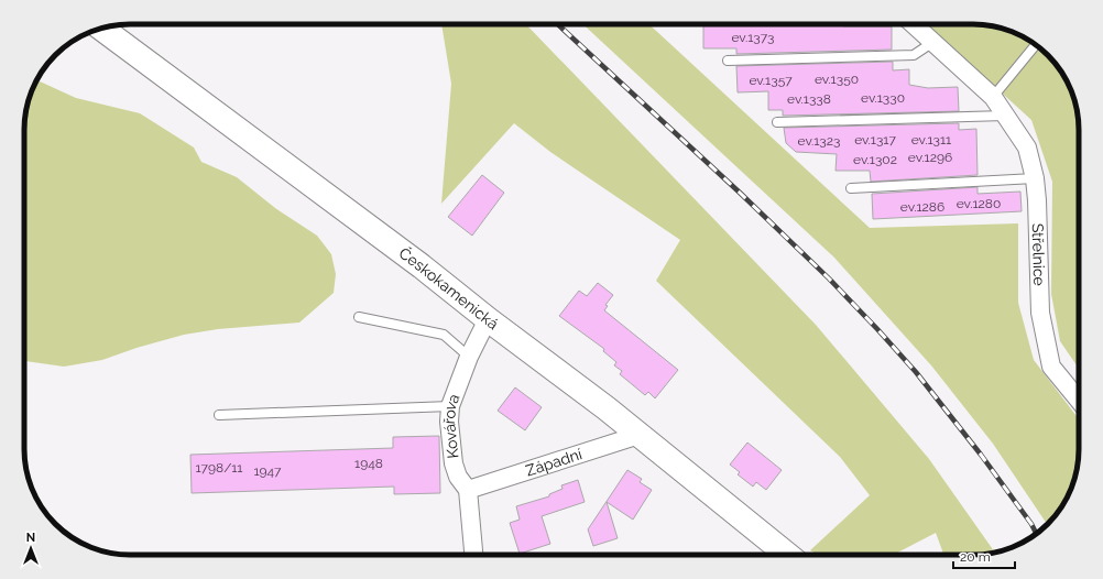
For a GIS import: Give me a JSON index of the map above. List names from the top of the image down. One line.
{"streets":{"street":["Střelnice","Českokamenická","Kovářova","Západní"]},"crossings":[["Českokamenická","Kovářova"],["Českokamenická","Západní"],["Kovářova","Západní"]],"house_numbers":["ev.1373","ev.1350","ev.1357","ev.1330","ev.1338","ev.1317","ev.1311","ev.1323","ev.1296","ev.1302","ev.1280","ev.1286","1948","1798/11","1947"],"scale_bar":"20 m","north":"top"}
